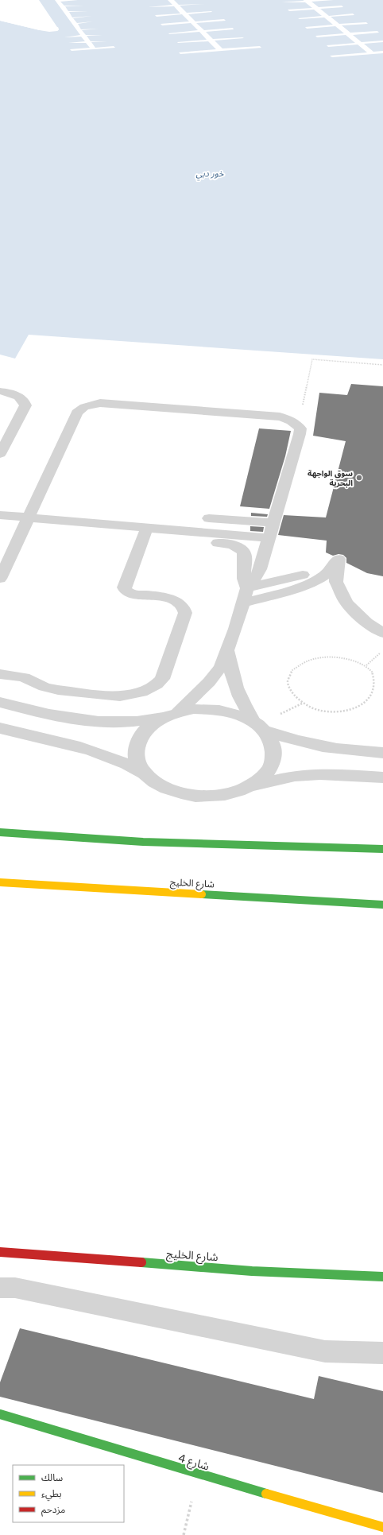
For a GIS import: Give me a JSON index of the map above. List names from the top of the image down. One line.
{"streets":{"main road":["شارع الخليج","شارع 4"]},"water":["خور دبي"],"places":["سوق الواجهة البحرية"],"legend":["سالك","بطيء","مزدحم"]}
